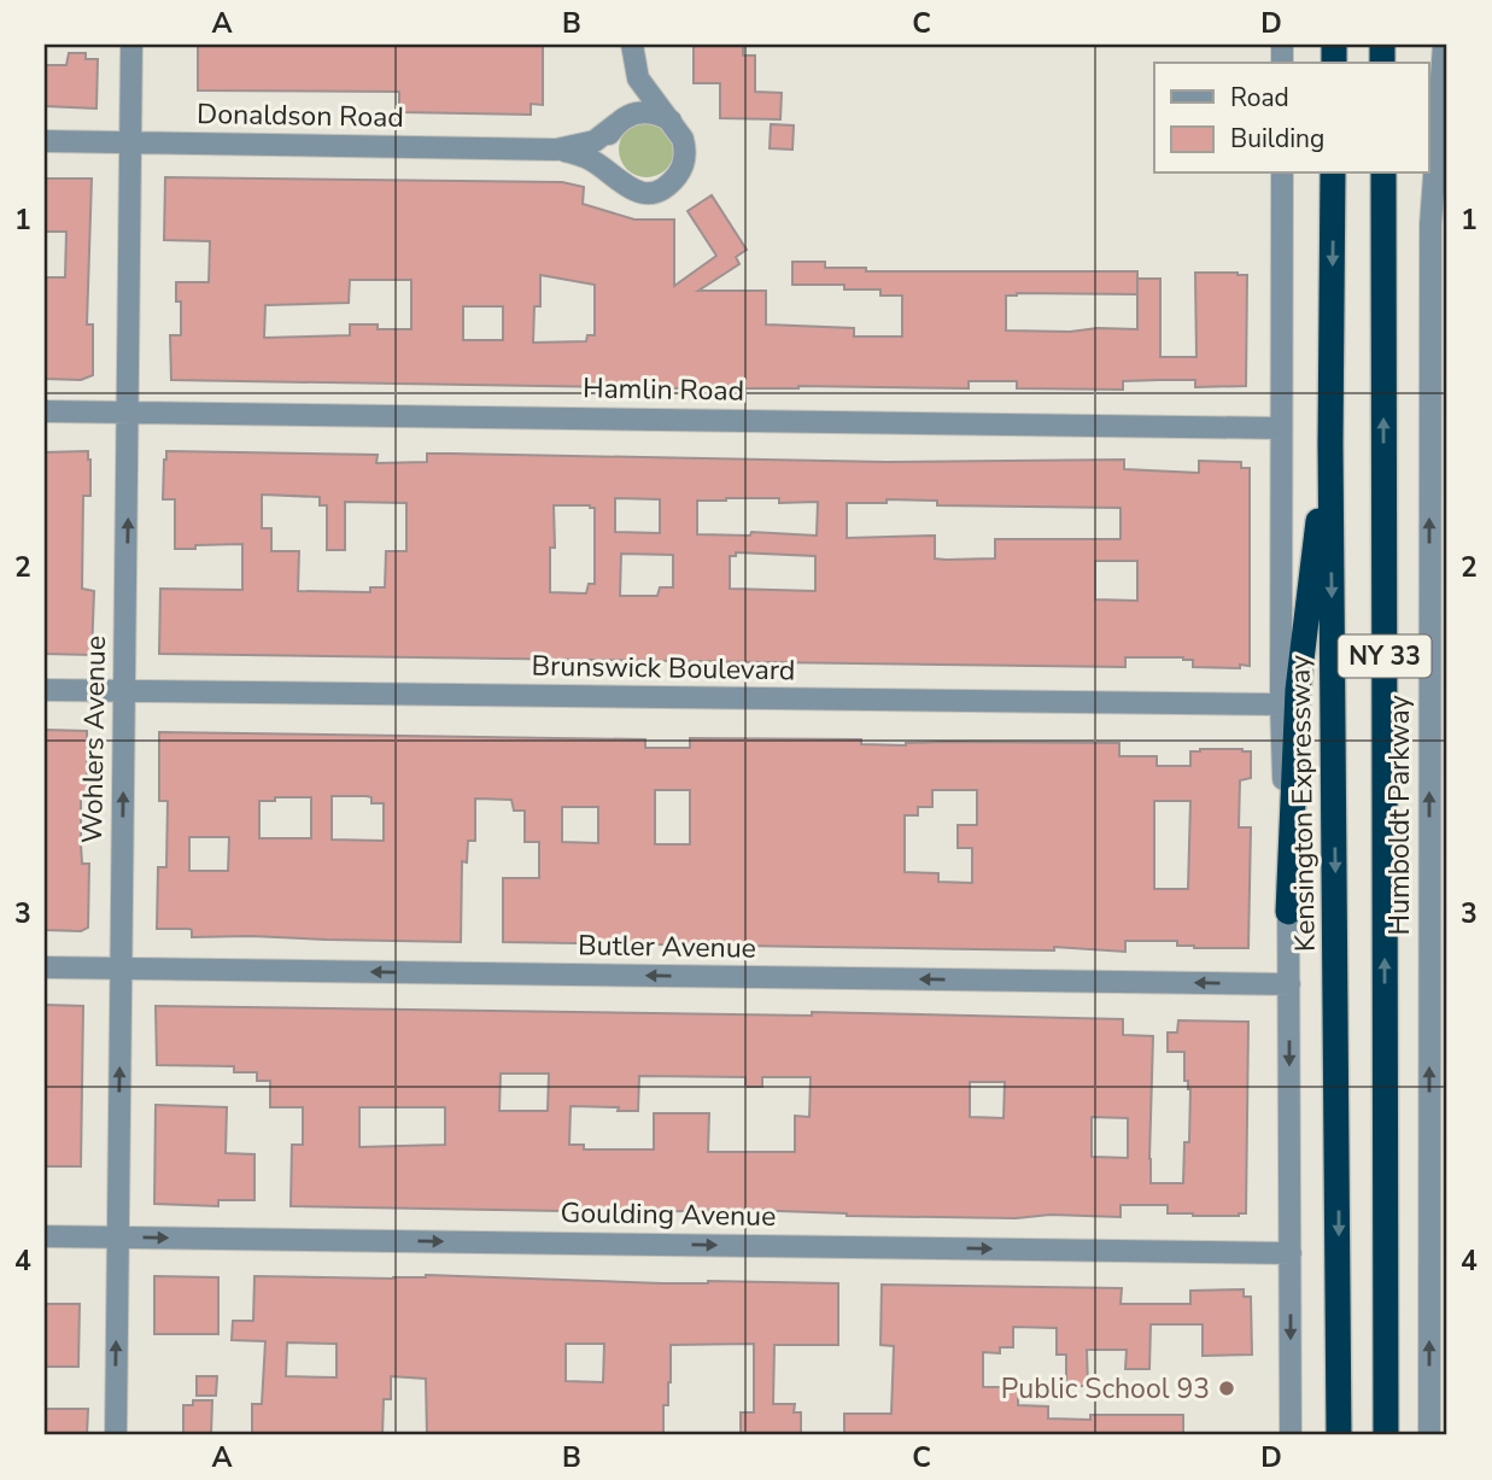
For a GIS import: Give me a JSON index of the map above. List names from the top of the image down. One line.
{"streets":{"highway":["NY 33","Kensington Expressway"],"street":["Donaldson Road","Hamlin Road","Brunswick Boulevard","Wohlers Avenue","Humboldt Parkway","Butler Avenue","Goulding Avenue"]},"crossings":[["Donaldson Road","Wohlers Avenue"],["Hamlin Road","Wohlers Avenue"],["Brunswick Boulevard","Wohlers Avenue"],["Wohlers Avenue","Butler Avenue"],["Wohlers Avenue","Goulding Avenue"]],"one_way":["Wohlers Avenue","Butler Avenue","Goulding Avenue"],"places":["Public School 93"],"legend":["Road","Building"],"grid":{"columns":["A","B","C","D"],"rows":["1","2","3","4"]}}
